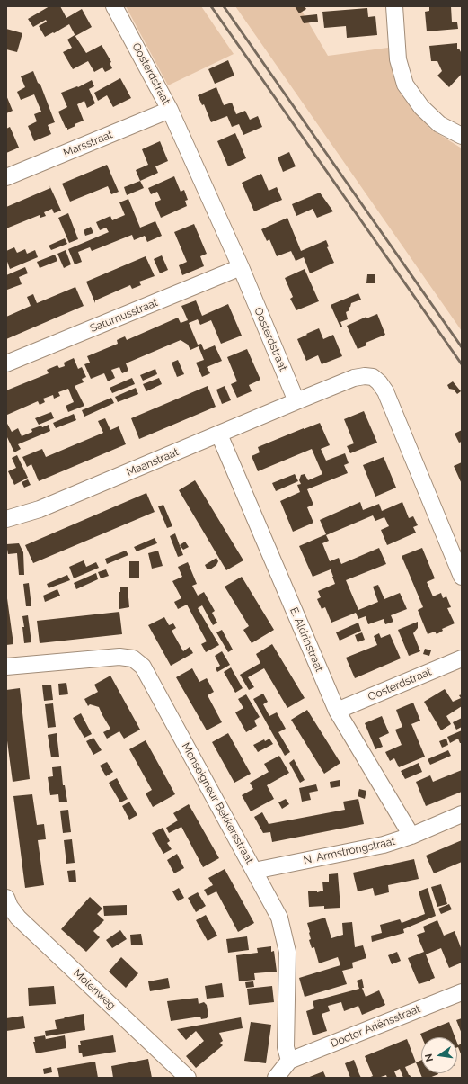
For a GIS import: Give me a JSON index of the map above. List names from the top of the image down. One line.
{"streets":{"street":["Oosterdstraat","Marsstraat","Saturnusstraat","Maanstraat","E. Aldrinstraat","Monseigneur Bekkersstraat","N. Armstrongstraat","Molenweg","Doctor Ariënsstraat"]},"crossings":[["Oosterdstraat","Marsstraat"],["Oosterdstraat","Saturnusstraat"],["Oosterdstraat","Maanstraat"],["Oosterdstraat","E. Aldrinstraat"],["Maanstraat","E. Aldrinstraat"],["E. Aldrinstraat","N. Armstrongstraat"],["Monseigneur Bekkersstraat","N. Armstrongstraat"],["Monseigneur Bekkersstraat","Doctor Ariënsstraat"]],"north":"left"}
